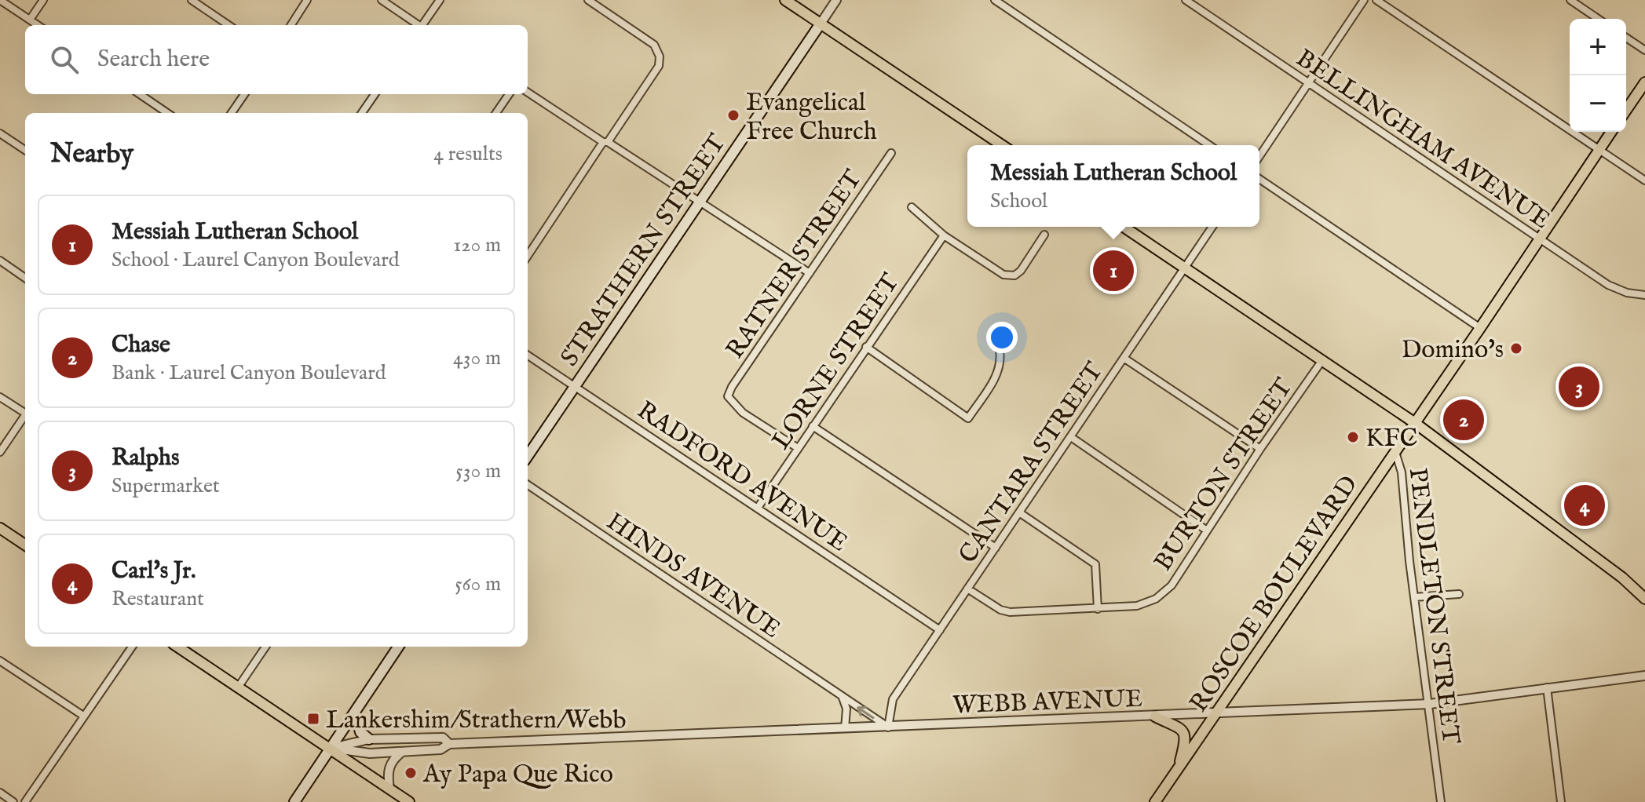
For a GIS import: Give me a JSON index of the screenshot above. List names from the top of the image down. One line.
{"streets":{"main road":["STRATHERN STREET","ROSCOE BOULEVARD"],"street":["BELLINGHAM AVENUE","RATNER STREET","LORNE STREET","CANTARA STREET","BURTON STREET","RADFORD AVENUE","HINDS AVENUE","PENDLETON STREET","WEBB AVENUE"]},"crossings":[["BELLINGHAM AVENUE","ROSCOE BOULEVARD"],["STRATHERN STREET","RADFORD AVENUE"],["RATNER STREET","LORNE STREET"],["LORNE STREET","RADFORD AVENUE"],["CANTARA STREET","BURTON STREET"],["CANTARA STREET","RADFORD AVENUE"],["CANTARA STREET","HINDS AVENUE"],["CANTARA STREET","WEBB AVENUE"],["HINDS AVENUE","WEBB AVENUE"],["ROSCOE BOULEVARD","PENDLETON STREET"],["ROSCOE BOULEVARD","WEBB AVENUE"],["PENDLETON STREET","WEBB AVENUE"]],"places":{"other":["Evangelical Free Church","Domino's","KFC","Ay Papa Que Rico"],"transit":["Lankershim/Strathern/Webb"]},"page":{"map_buttons":["+","−"],"search":"Search here","heading":["Nearby","4 results"],"popup":["Messiah Lutheran School","School"],"list":[{"mark":"1","name":"Messiah Lutheran School","note":"School · Laurel Canyon Boulevard","value":"120 m"},{"mark":"2","name":"Chase","note":"Bank · Laurel Canyon Boulevard","value":"430 m"},{"mark":"3","name":"Ralphs","note":"Supermarket","value":"530 m"},{"mark":"4","name":"Carl's Jr.","note":"Restaurant","value":"560 m"}],"pins":["1","3","2","4"]}}
